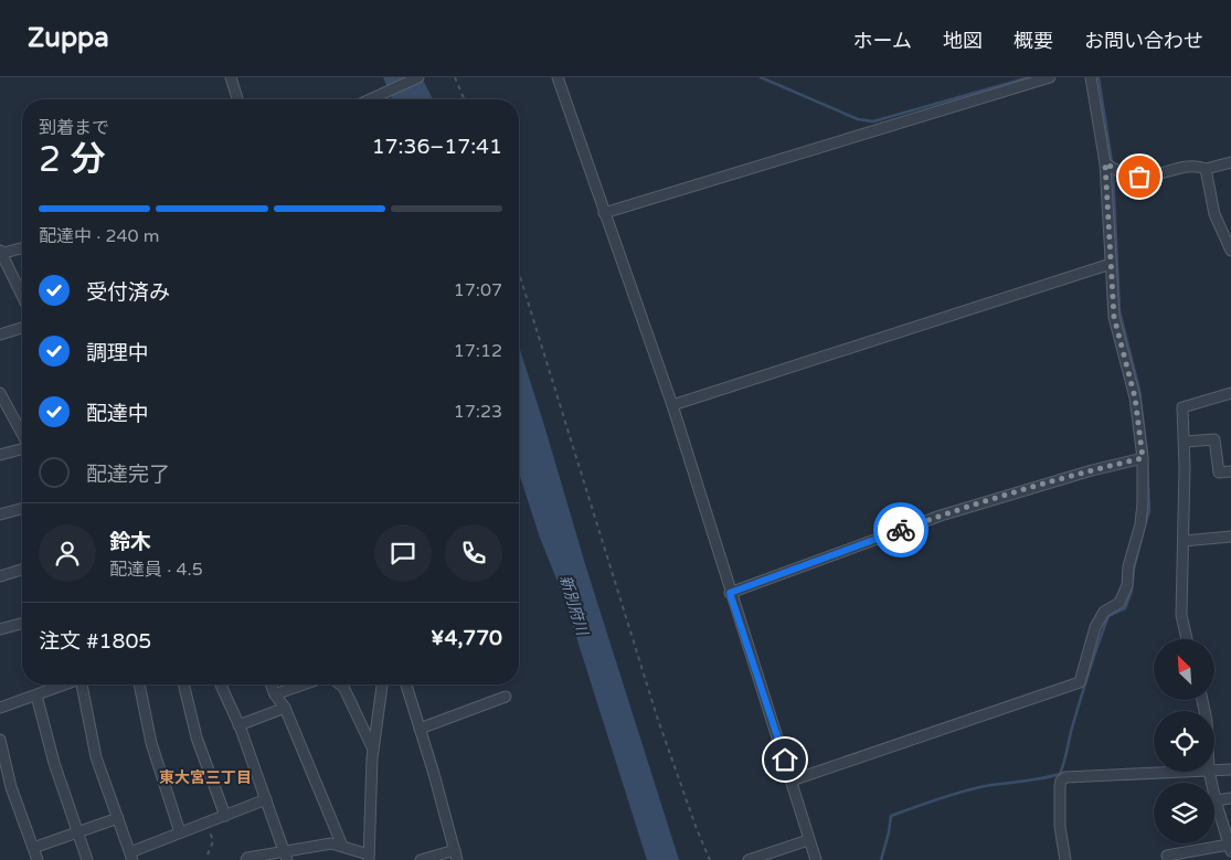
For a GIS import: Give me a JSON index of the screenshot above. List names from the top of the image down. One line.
{"districts":["東大宮三丁目"],"water":["新別府川"],"north":"top left","page":{"header":"Zuppa","nav":["ホーム","地図","概要","お問い合わせ"],"heading":["2 分","到着まで","17:36–17:41"],"panel":["鈴木","配達員 · 4.5","注文 #1805","¥4,770"],"bar":"配達中 · 240 m","list":[["受付済み","17:07"],["調理中","17:12"],["配達中","17:23"],"配達完了"]}}
